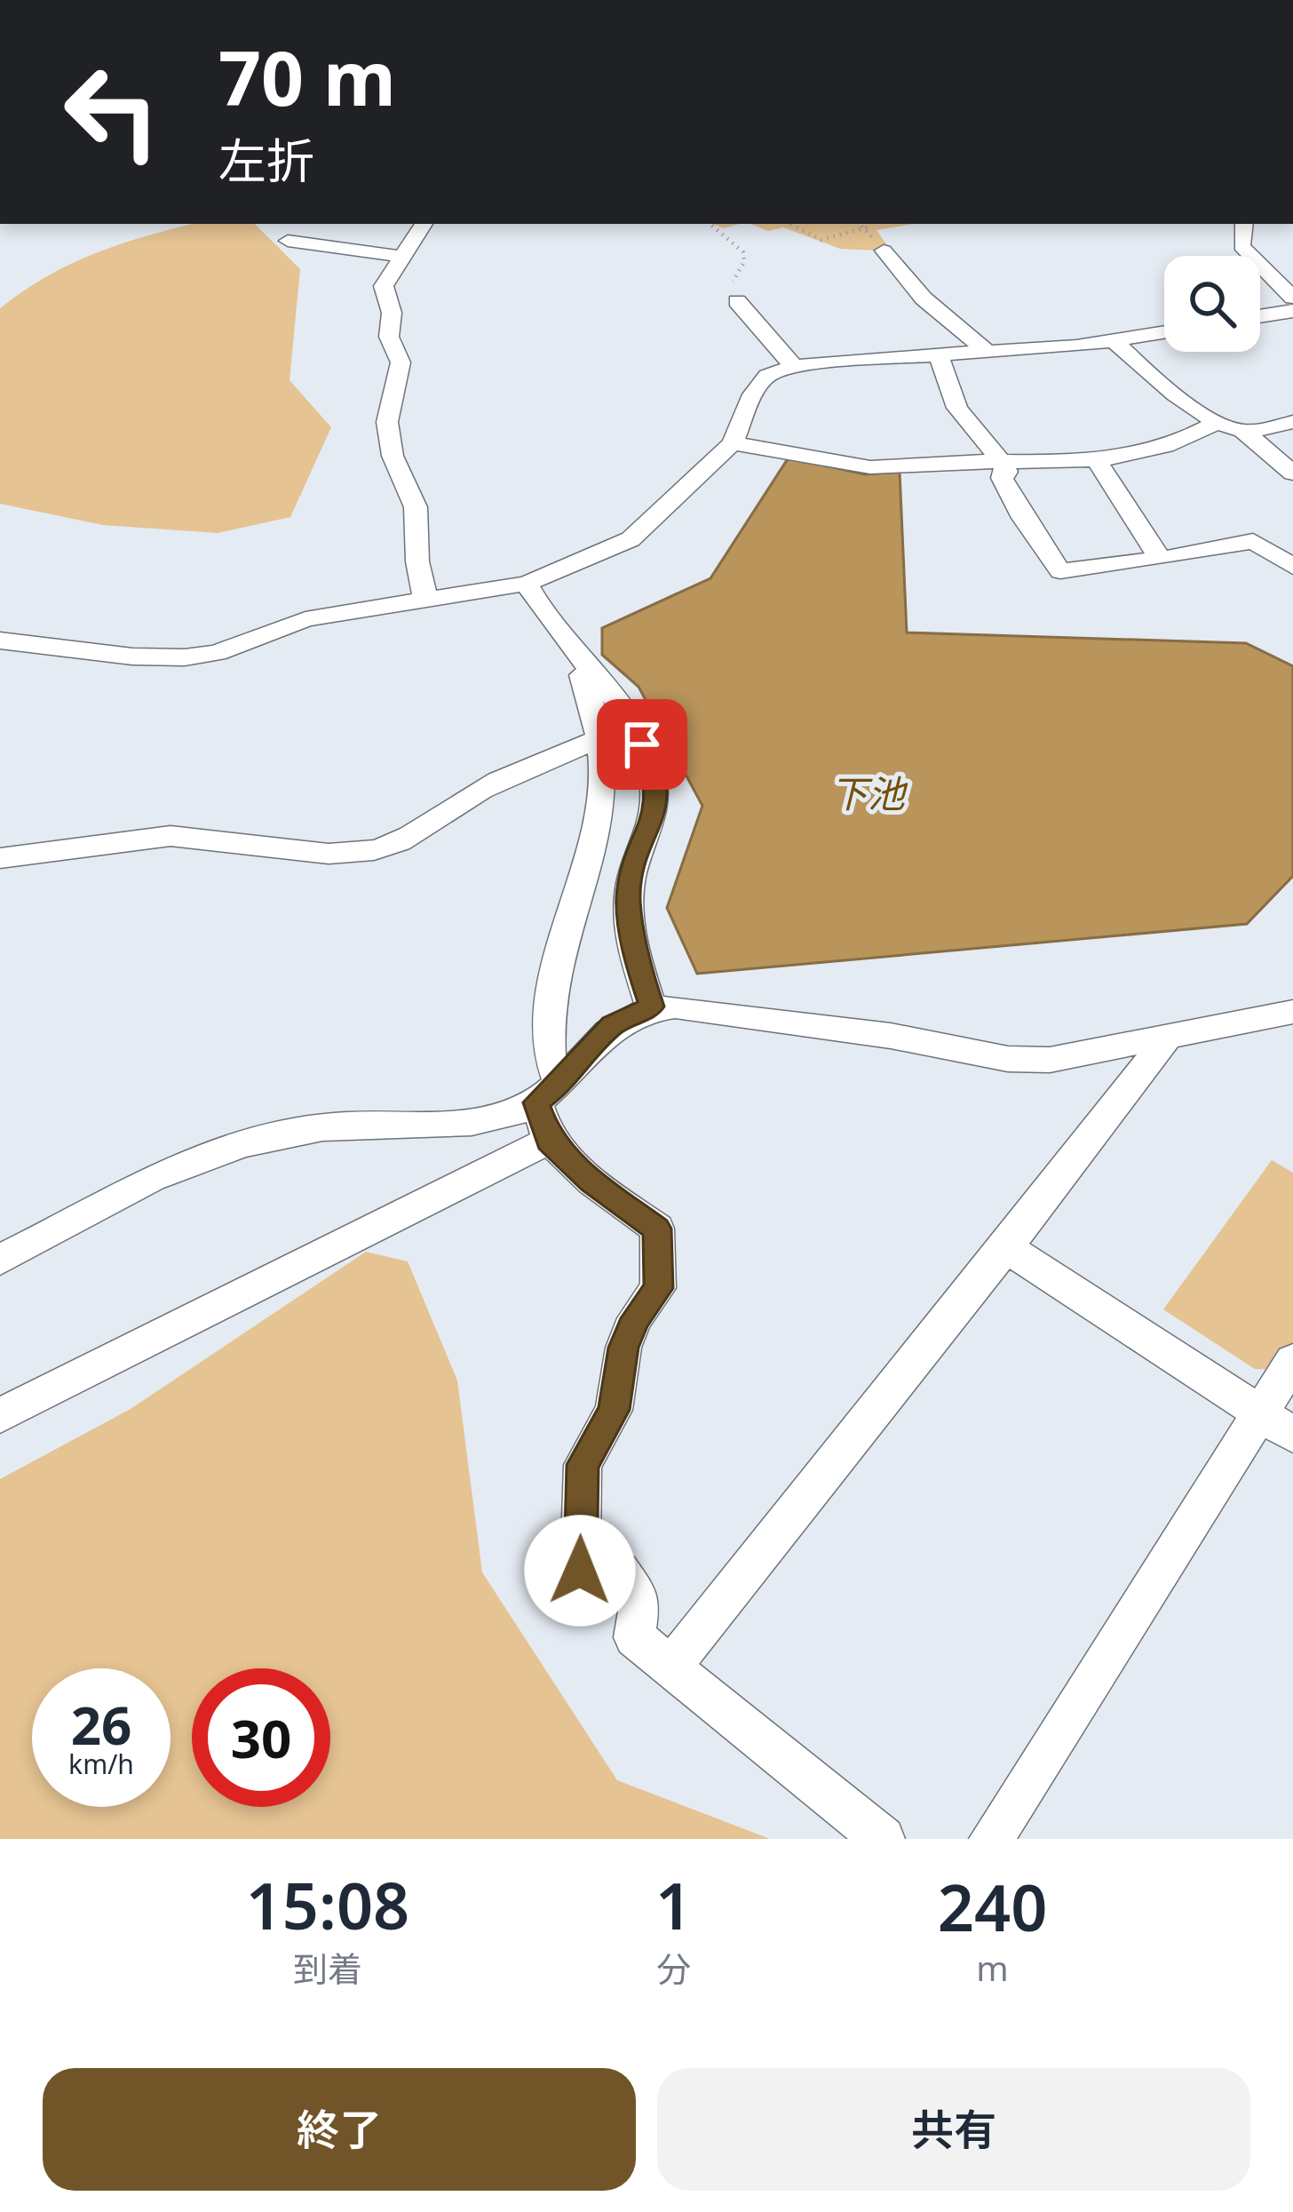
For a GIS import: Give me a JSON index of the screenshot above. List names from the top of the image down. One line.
{"water":["下池"],"page":{"turn":["70 m","左折"],"speed":"26 km/h","limit":"30","eta":["15:08","到着","1","分","240","m"],"buttons":["終了","共有"]}}
